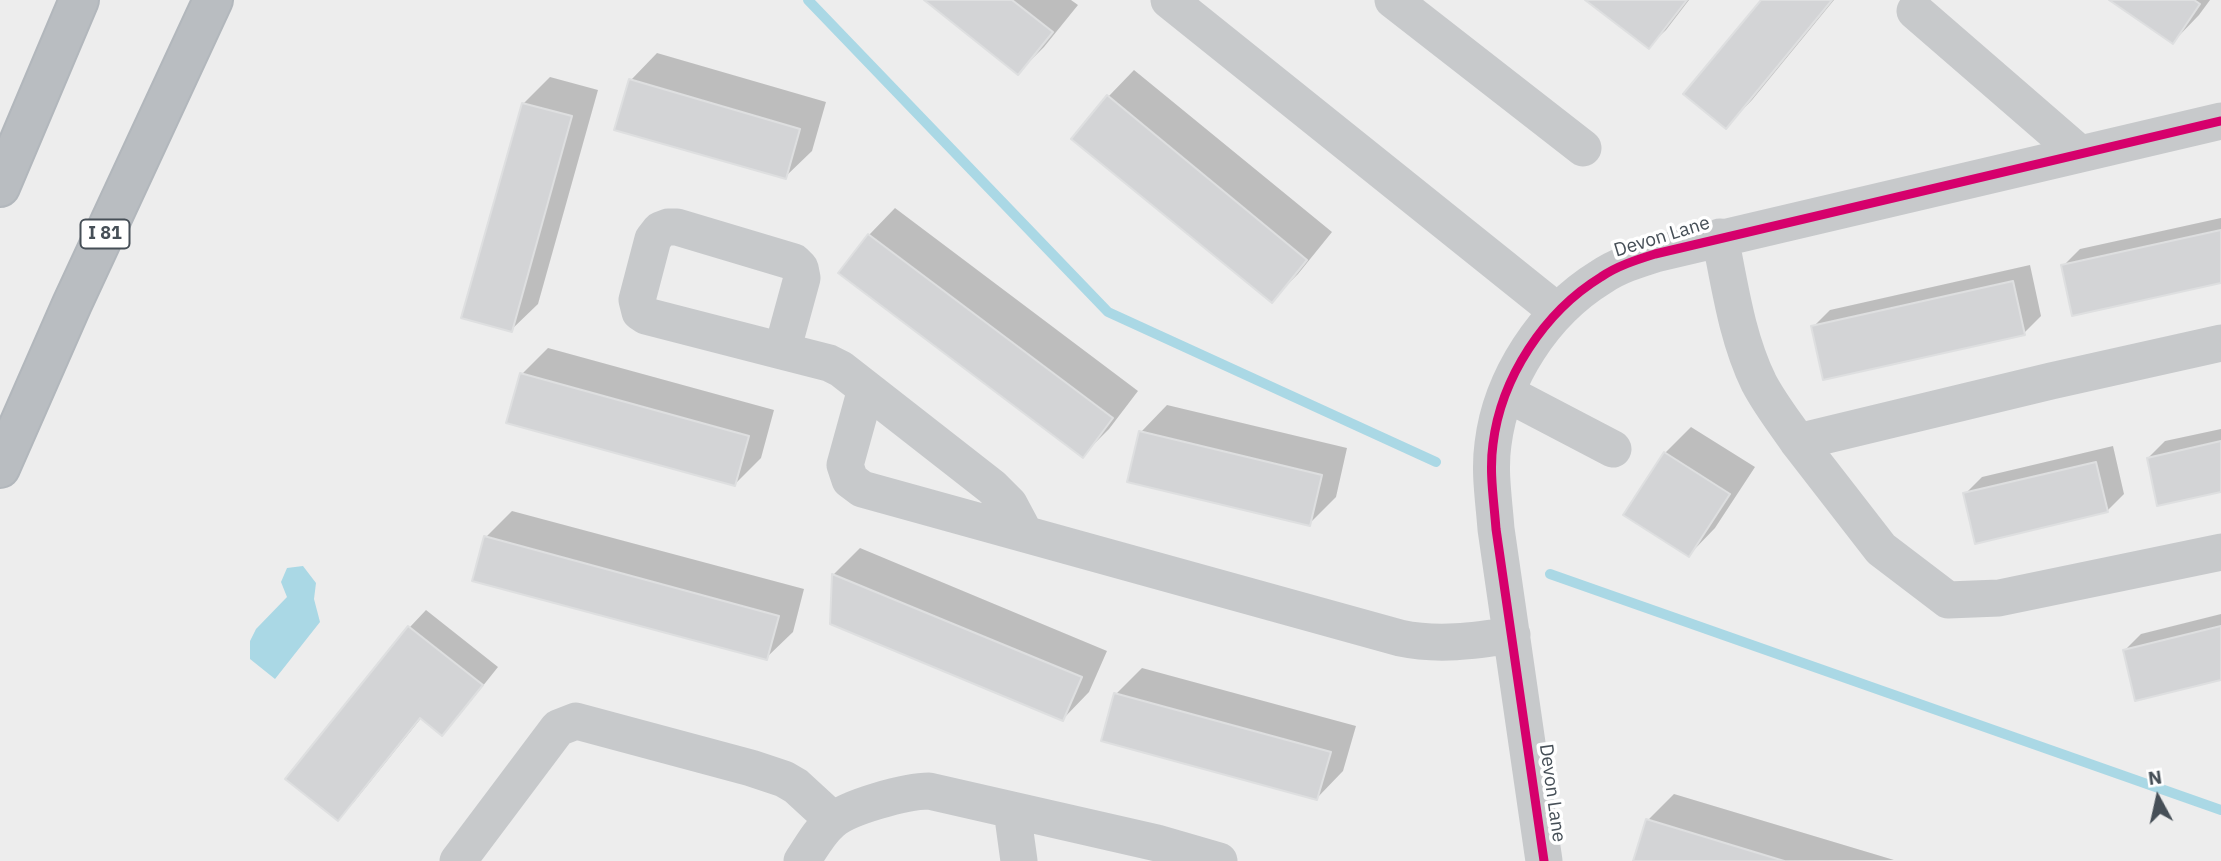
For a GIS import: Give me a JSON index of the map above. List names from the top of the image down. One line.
{"streets":{"highway":["I 81"],"street":["Devon Lane"]},"north":"top"}
